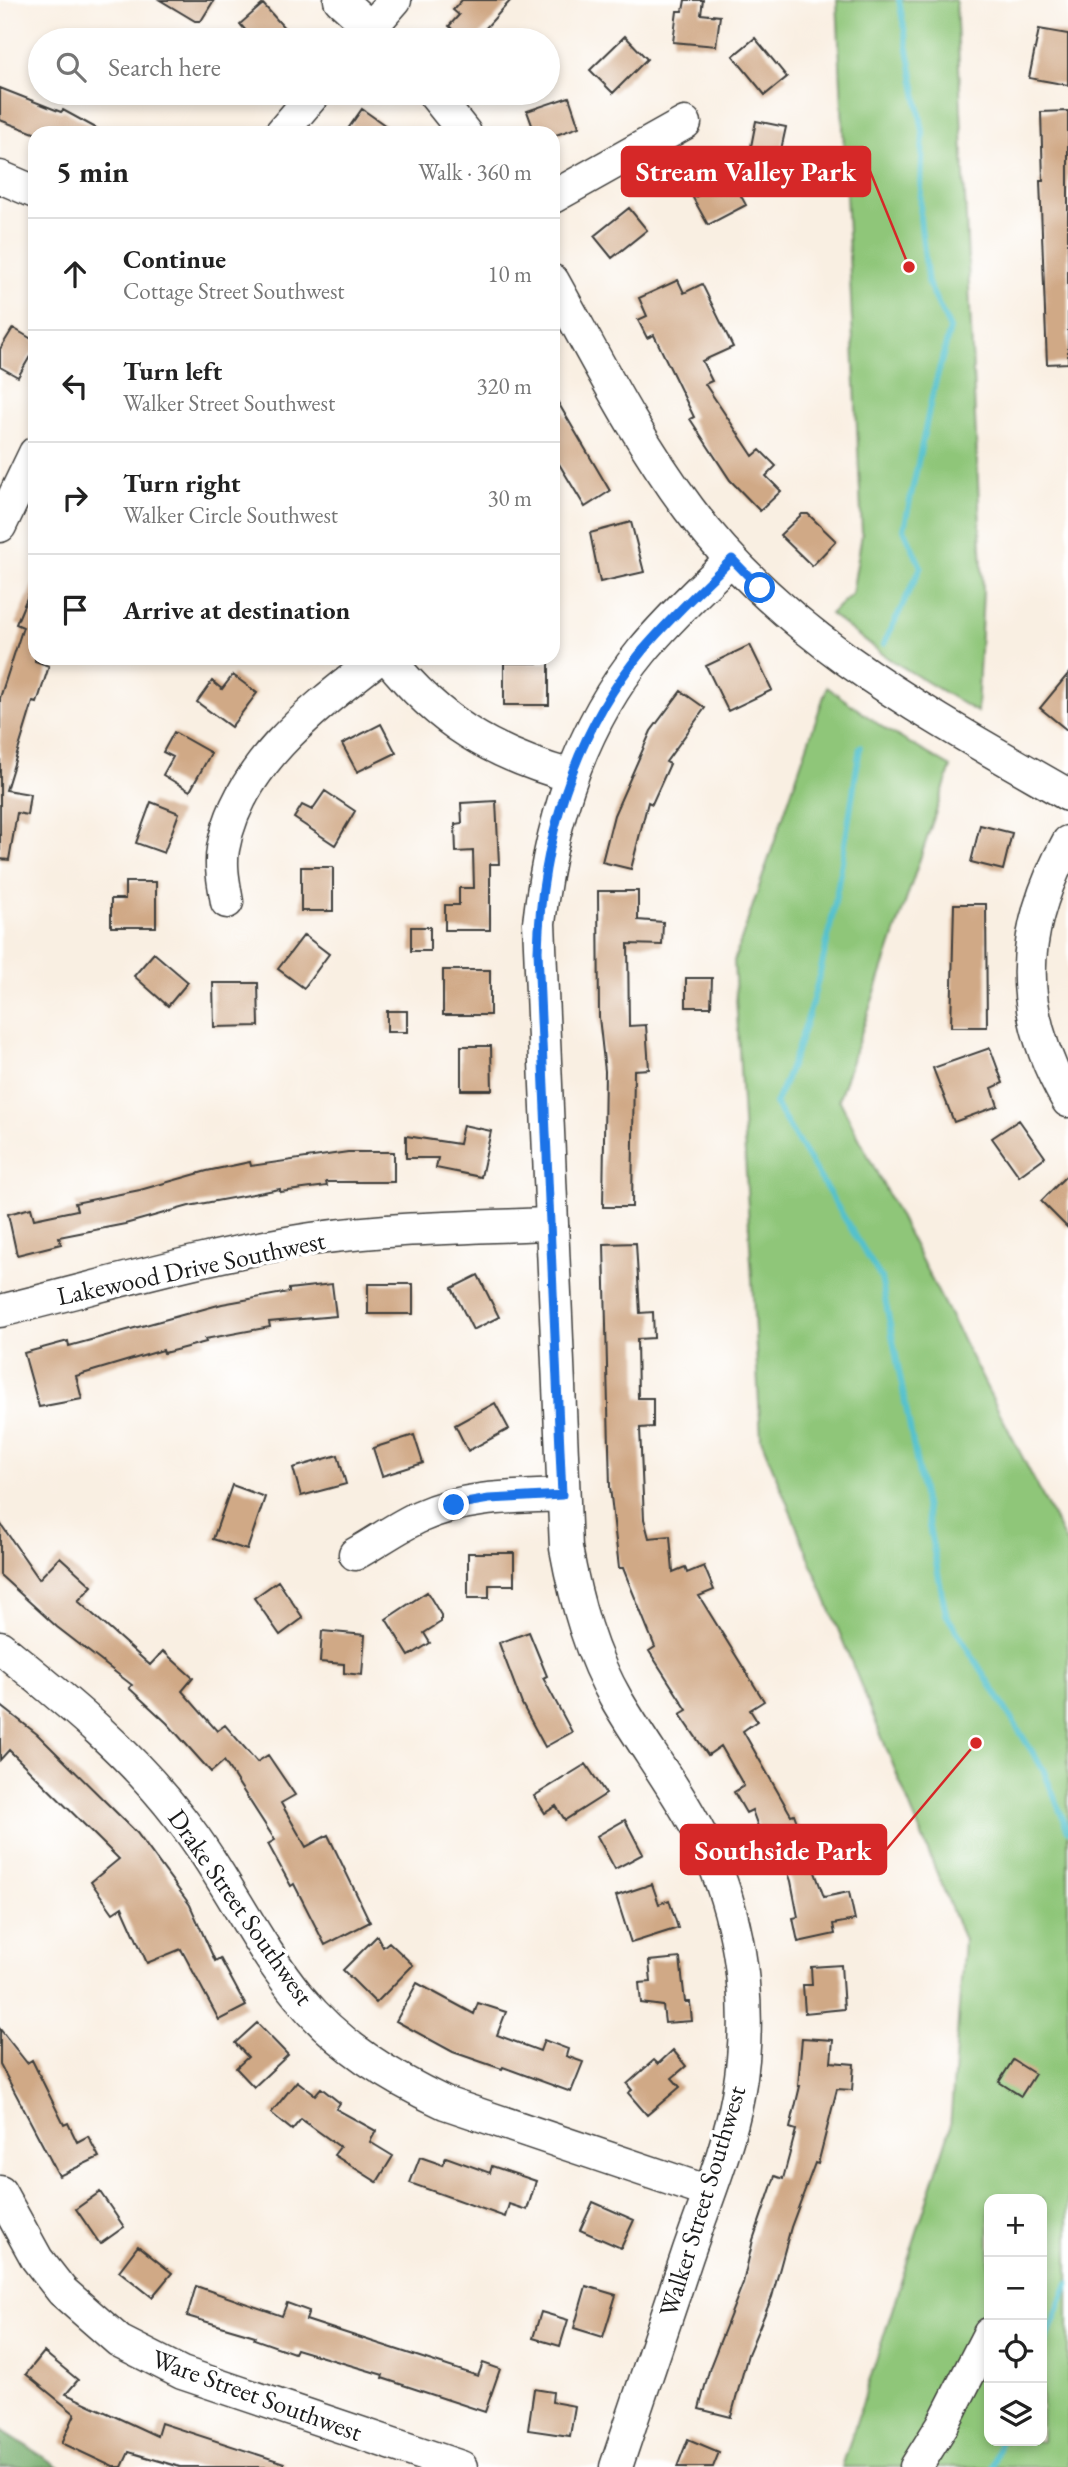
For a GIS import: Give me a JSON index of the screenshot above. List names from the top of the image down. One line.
{"streets":{"street":["Lakewood Drive Southwest","Drake Street Southwest","Walker Street Southwest","Ware Street Southwest"]},"crossings":[["Lakewood Drive Southwest","Walker Street Southwest"],["Drake Street Southwest","Walker Street Southwest"]],"places":["Stream Valley Park","Southside Park"],"page":{"search":"Search here","heading":["5 min","Walk · 360 m"],"list":[["Continue","Cottage Street Southwest","10 m"],["Turn left","Walker Street Southwest","320 m"],["Turn right","Walker Circle Southwest","30 m"],"Arrive at destination"],"map_buttons":["+","−"]}}
